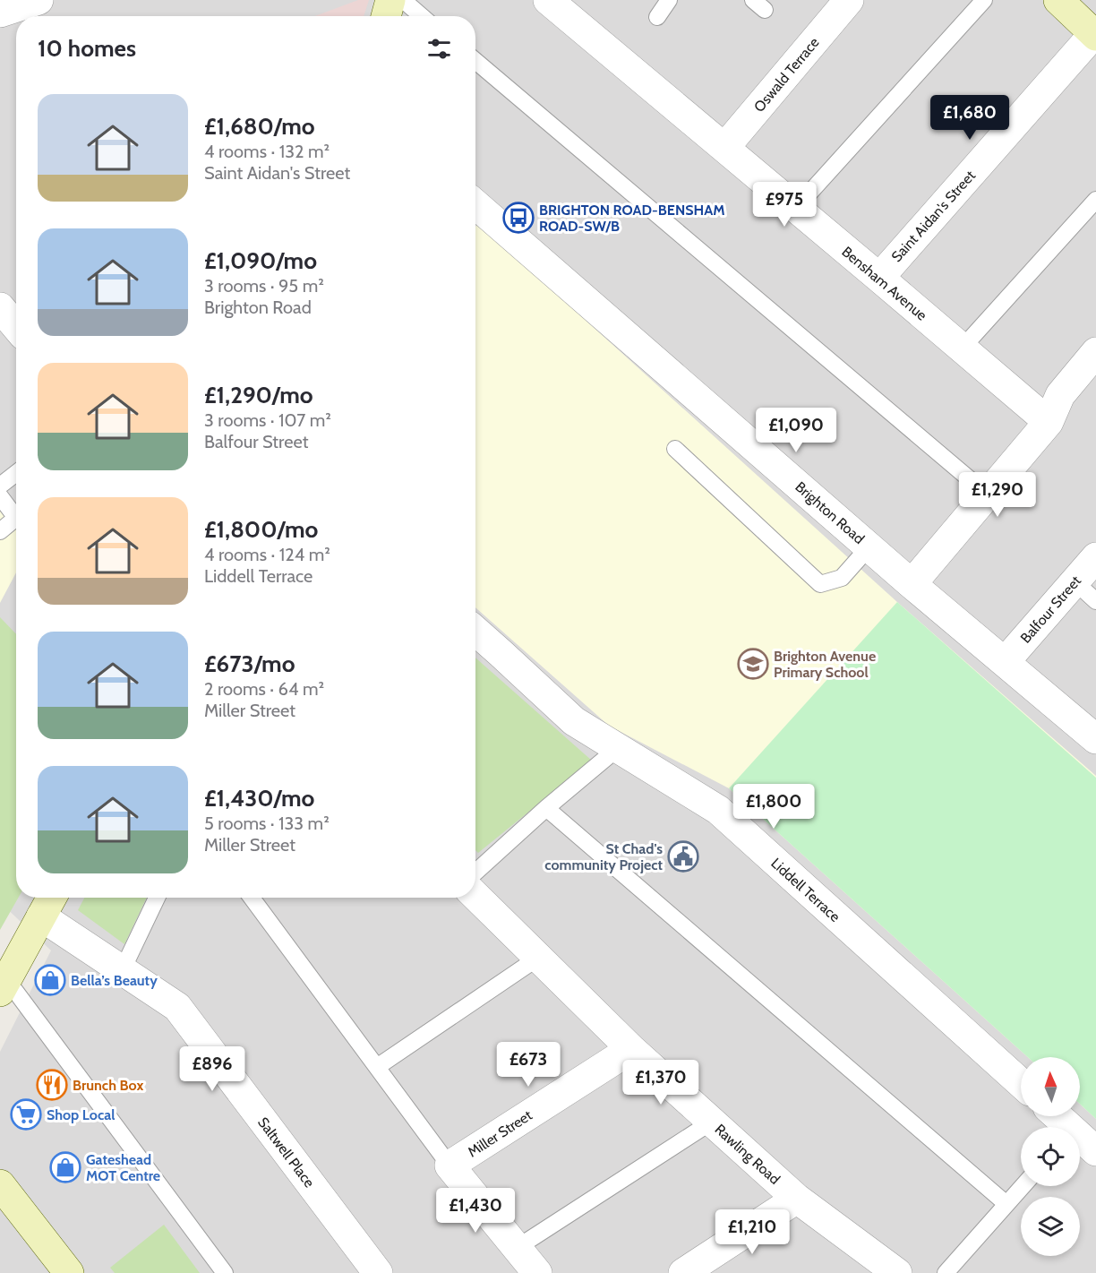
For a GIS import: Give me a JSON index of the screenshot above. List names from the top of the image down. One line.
{"streets":{"street":["Oswald Terrace","Saint Aidan's Street","Bensham Avenue","Brighton Road","Balfour Street","Liddell Terrace","Miller Street","Saltwell Place","Rawling Road"]},"crossings":[["Oswald Terrace","Bensham Avenue"],["Saint Aidan's Street","Bensham Avenue"],["Brighton Road","Balfour Street"],["Miller Street","Rawling Road"]],"places":{"bus stop":["BRIGHTON ROAD-BENSHAM ROAD-SW/B"],"school or university":["Brighton Avenue Primary School"],"public building":["St Chad's community Project"],"shop":["Bella’s Beauty","Gateshead MOT Centre"],"restaurant":["Brunch Box"],"supermarket":["Shop Local"]},"north":"top","page":{"heading":"10 homes","list":[{"name":"£1,680/mo","note":"4 rooms · 132 m² · Saint Aidan's Street"},{"name":"£1,090/mo","note":"3 rooms · 95 m² · Brighton Road"},{"name":"£1,290/mo","note":"3 rooms · 107 m² · Balfour Street"},{"name":"£1,800/mo","note":"4 rooms · 124 m² · Liddell Terrace"},{"name":"£673/mo","note":"2 rooms · 64 m² · Miller Street"},{"name":"£1,430/mo","note":"5 rooms · 133 m² · Miller Street"}],"price":["£1,680","£975","£1,090","£1,290","£1,800","£673","£896","£1,370","£1,430","£1,210"]}}
